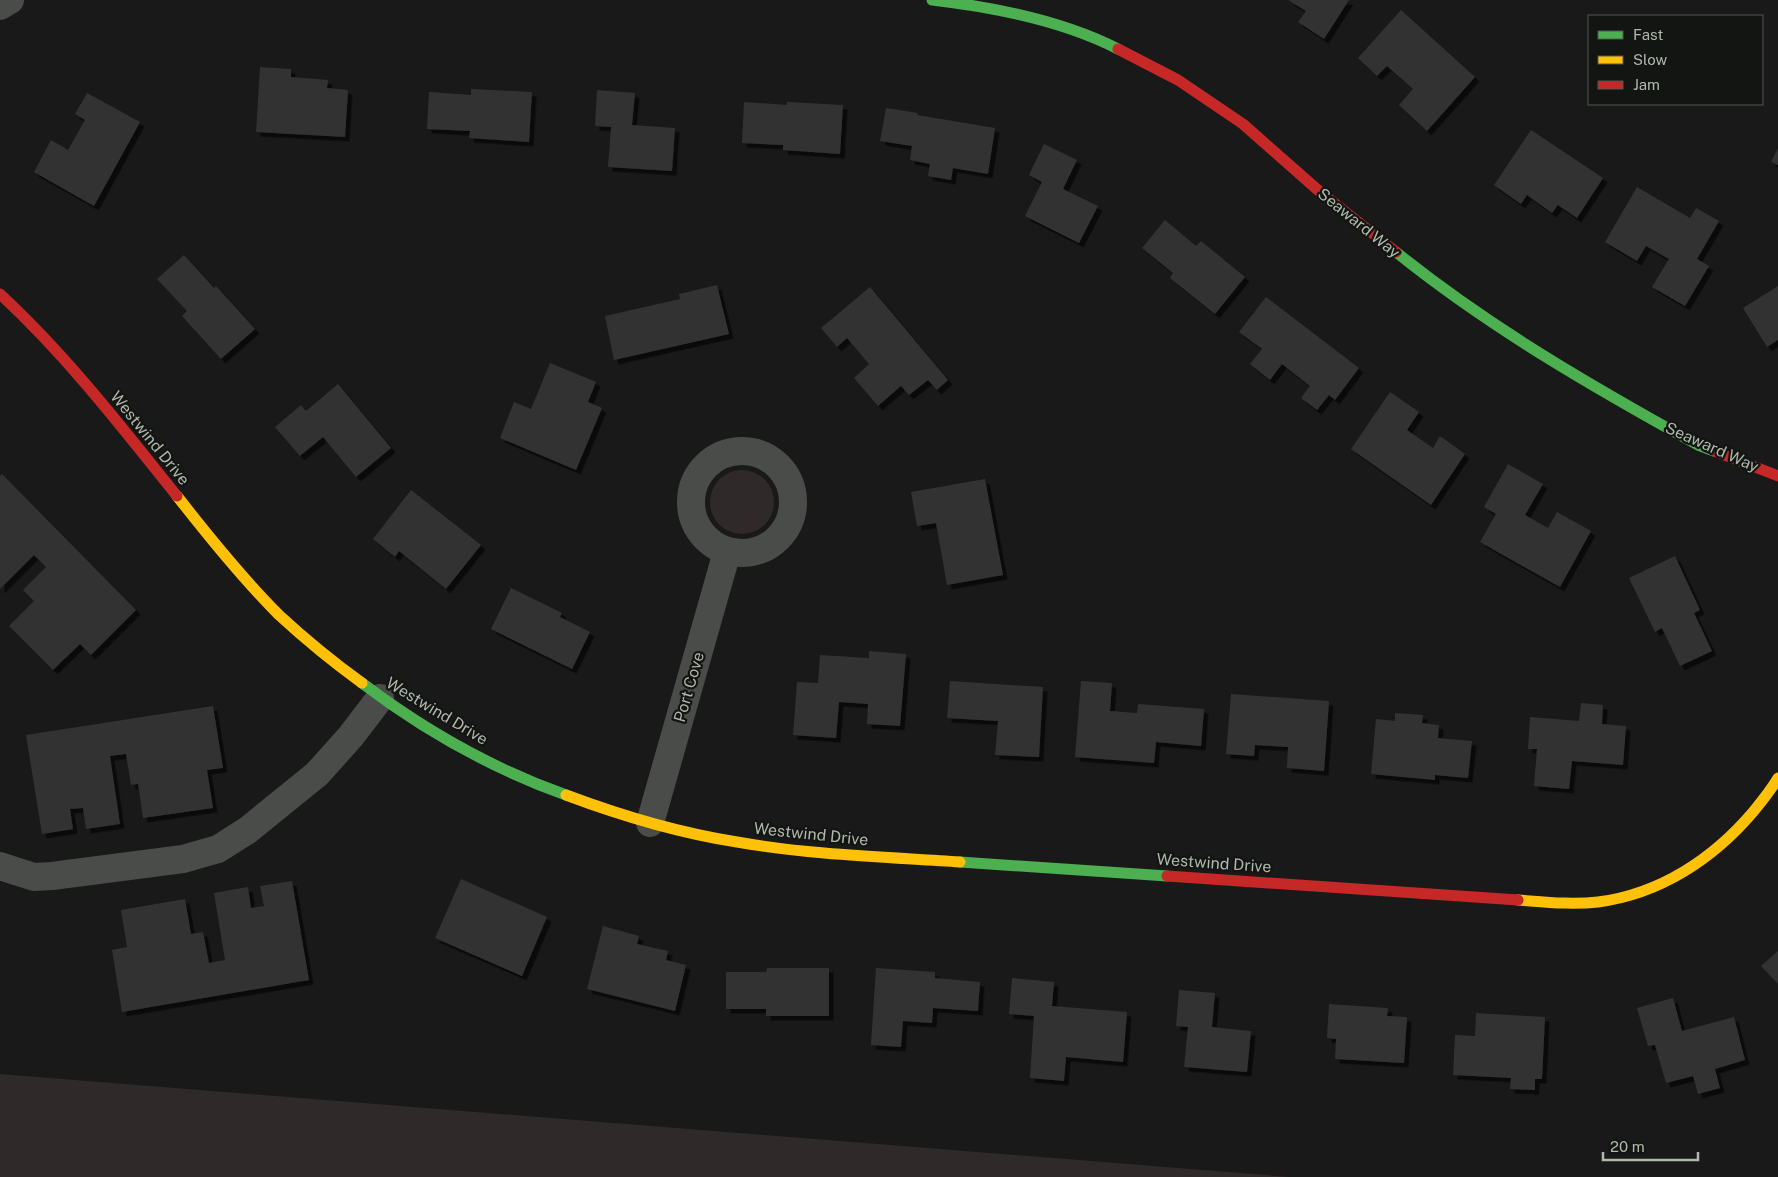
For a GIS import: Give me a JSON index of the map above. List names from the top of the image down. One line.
{"streets":{"street":["Seaward Way","Westwind Drive","Port Cove"]},"crossings":[["Westwind Drive","Port Cove"]],"legend":["Fast","Slow","Jam"],"scale_bar":"20 m"}
